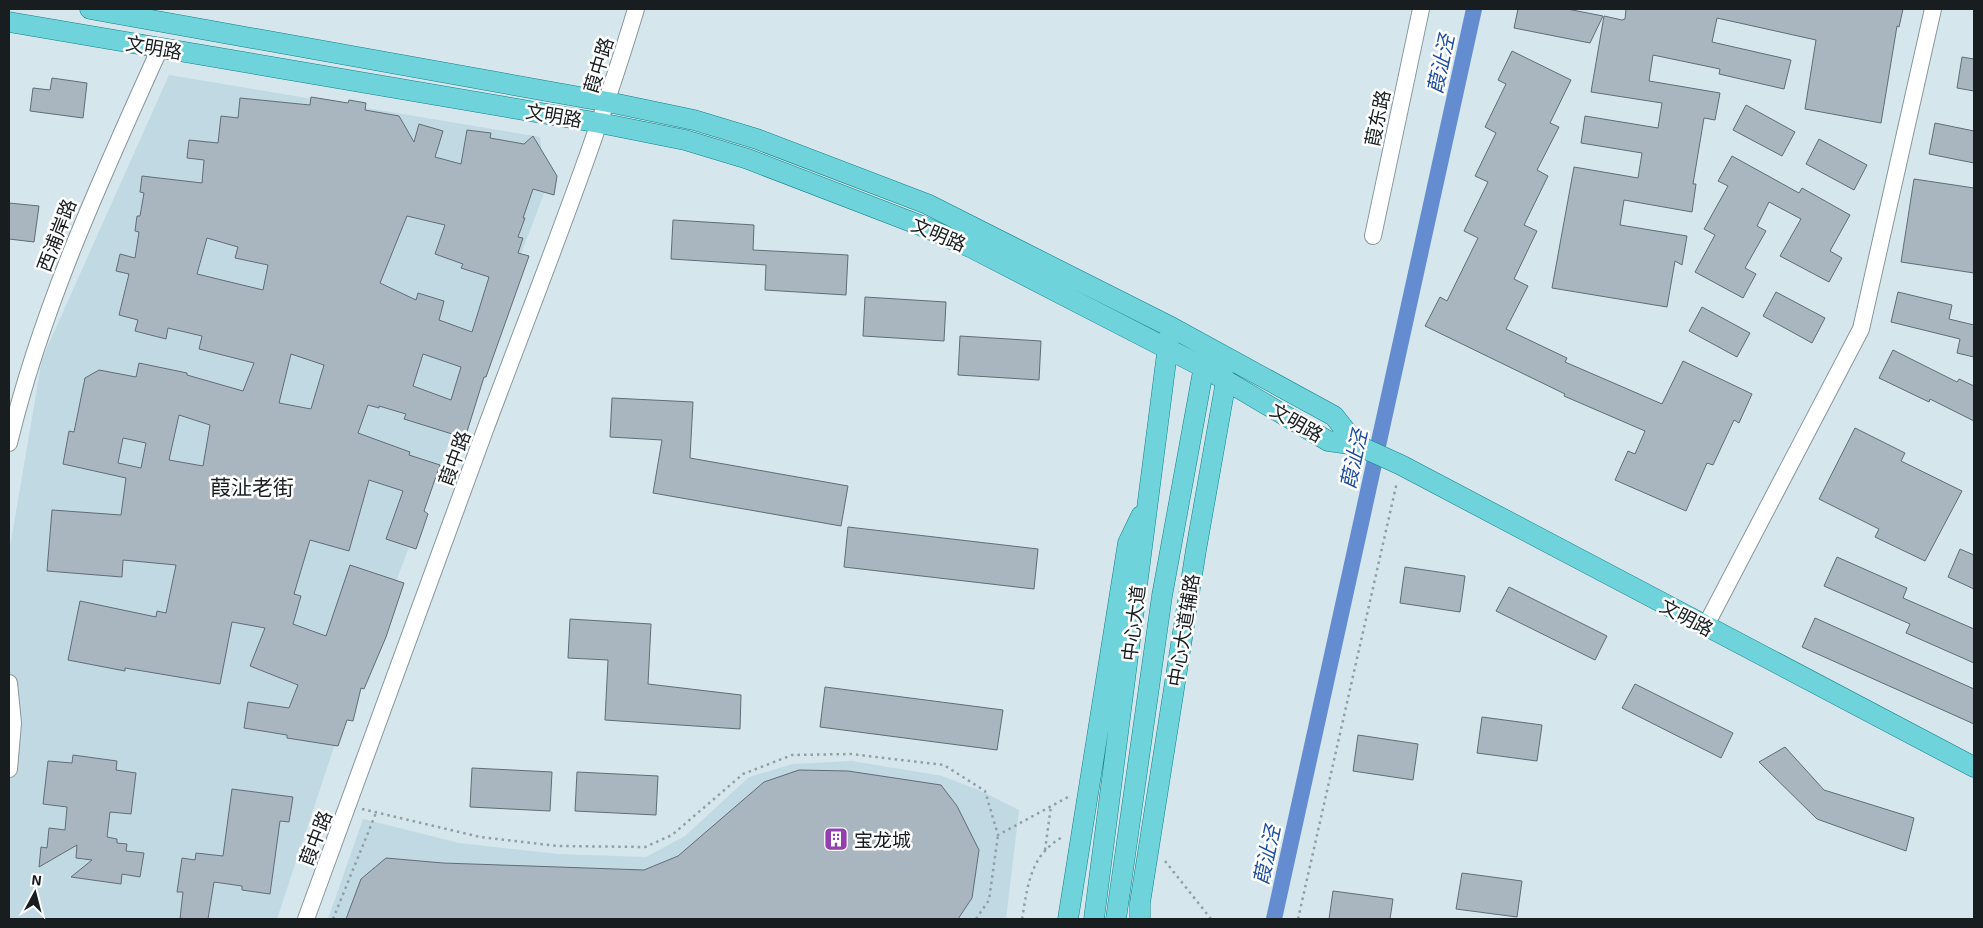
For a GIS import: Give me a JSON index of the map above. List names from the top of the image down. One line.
{"streets":{"main road":["文明路","中心大道","中心大道辅路"],"street":["葭中路","葭东路","西浦岸路"]},"crossings":[["文明路","葭中路"],["文明路","西浦岸路"],["文明路","中心大道"],["文明路","中心大道辅路"]],"districts":["葭沚老街"],"water":["葭沚泾"],"places":{"building":["宝龙城"]},"north":"top"}
